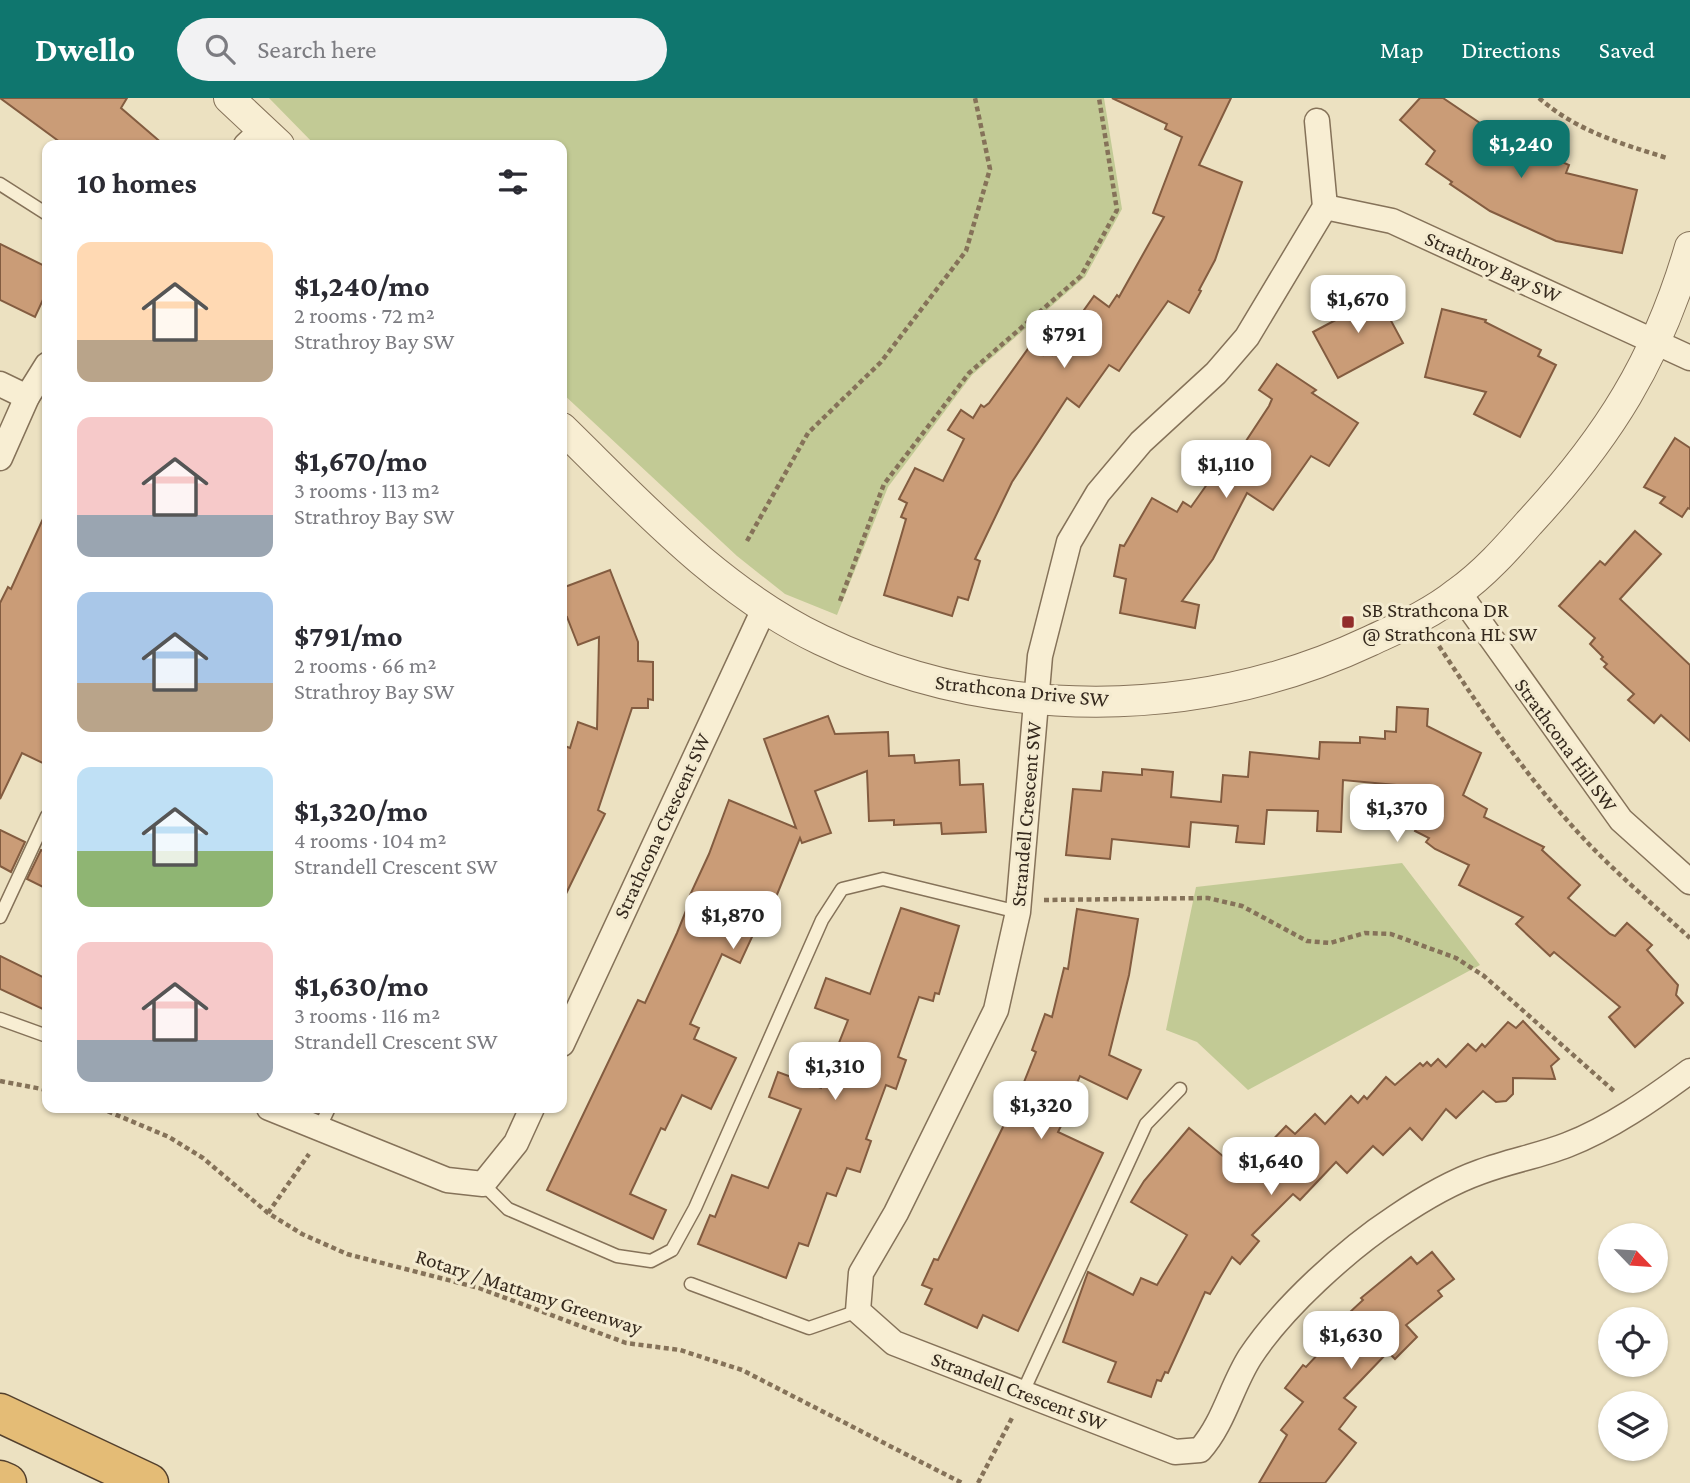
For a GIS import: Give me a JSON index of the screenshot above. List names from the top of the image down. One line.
{"streets":{"street":["Strathroy Bay SW","Strathcona Drive SW","Strathcona Hill SW","Strandell Crescent SW","Strathcona Crescent SW"],"path":["Rotary / Mattamy Greenway"]},"crossings":[["Strathroy Bay SW","Strathcona Drive SW"],["Strathcona Drive SW","Strathcona Hill SW"],["Strathcona Drive SW","Strandell Crescent SW"],["Strathcona Drive SW","Strathcona Crescent SW"]],"places":{"transit":["SB Strathcona DR @ Strathcona HL SW"]},"north":"bottom right","page":{"header":"Dwello","search":"Search here","nav":["Map","Directions","Saved"],"price":["$1,240","$1,670","$791","$1,110","$1,370","$1,870","$1,310","$1,320","$1,640","$1,630"],"heading":"10 homes","list":[{"name":"$1,240/mo","note":"2 rooms · 72 m² · Strathroy Bay SW"},{"name":"$1,670/mo","note":"3 rooms · 113 m² · Strathroy Bay SW"},{"name":"$791/mo","note":"2 rooms · 66 m² · Strathroy Bay SW"},{"name":"$1,320/mo","note":"4 rooms · 104 m² · Strandell Crescent SW"},{"name":"$1,630/mo","note":"3 rooms · 116 m² · Strandell Crescent SW"}]}}
